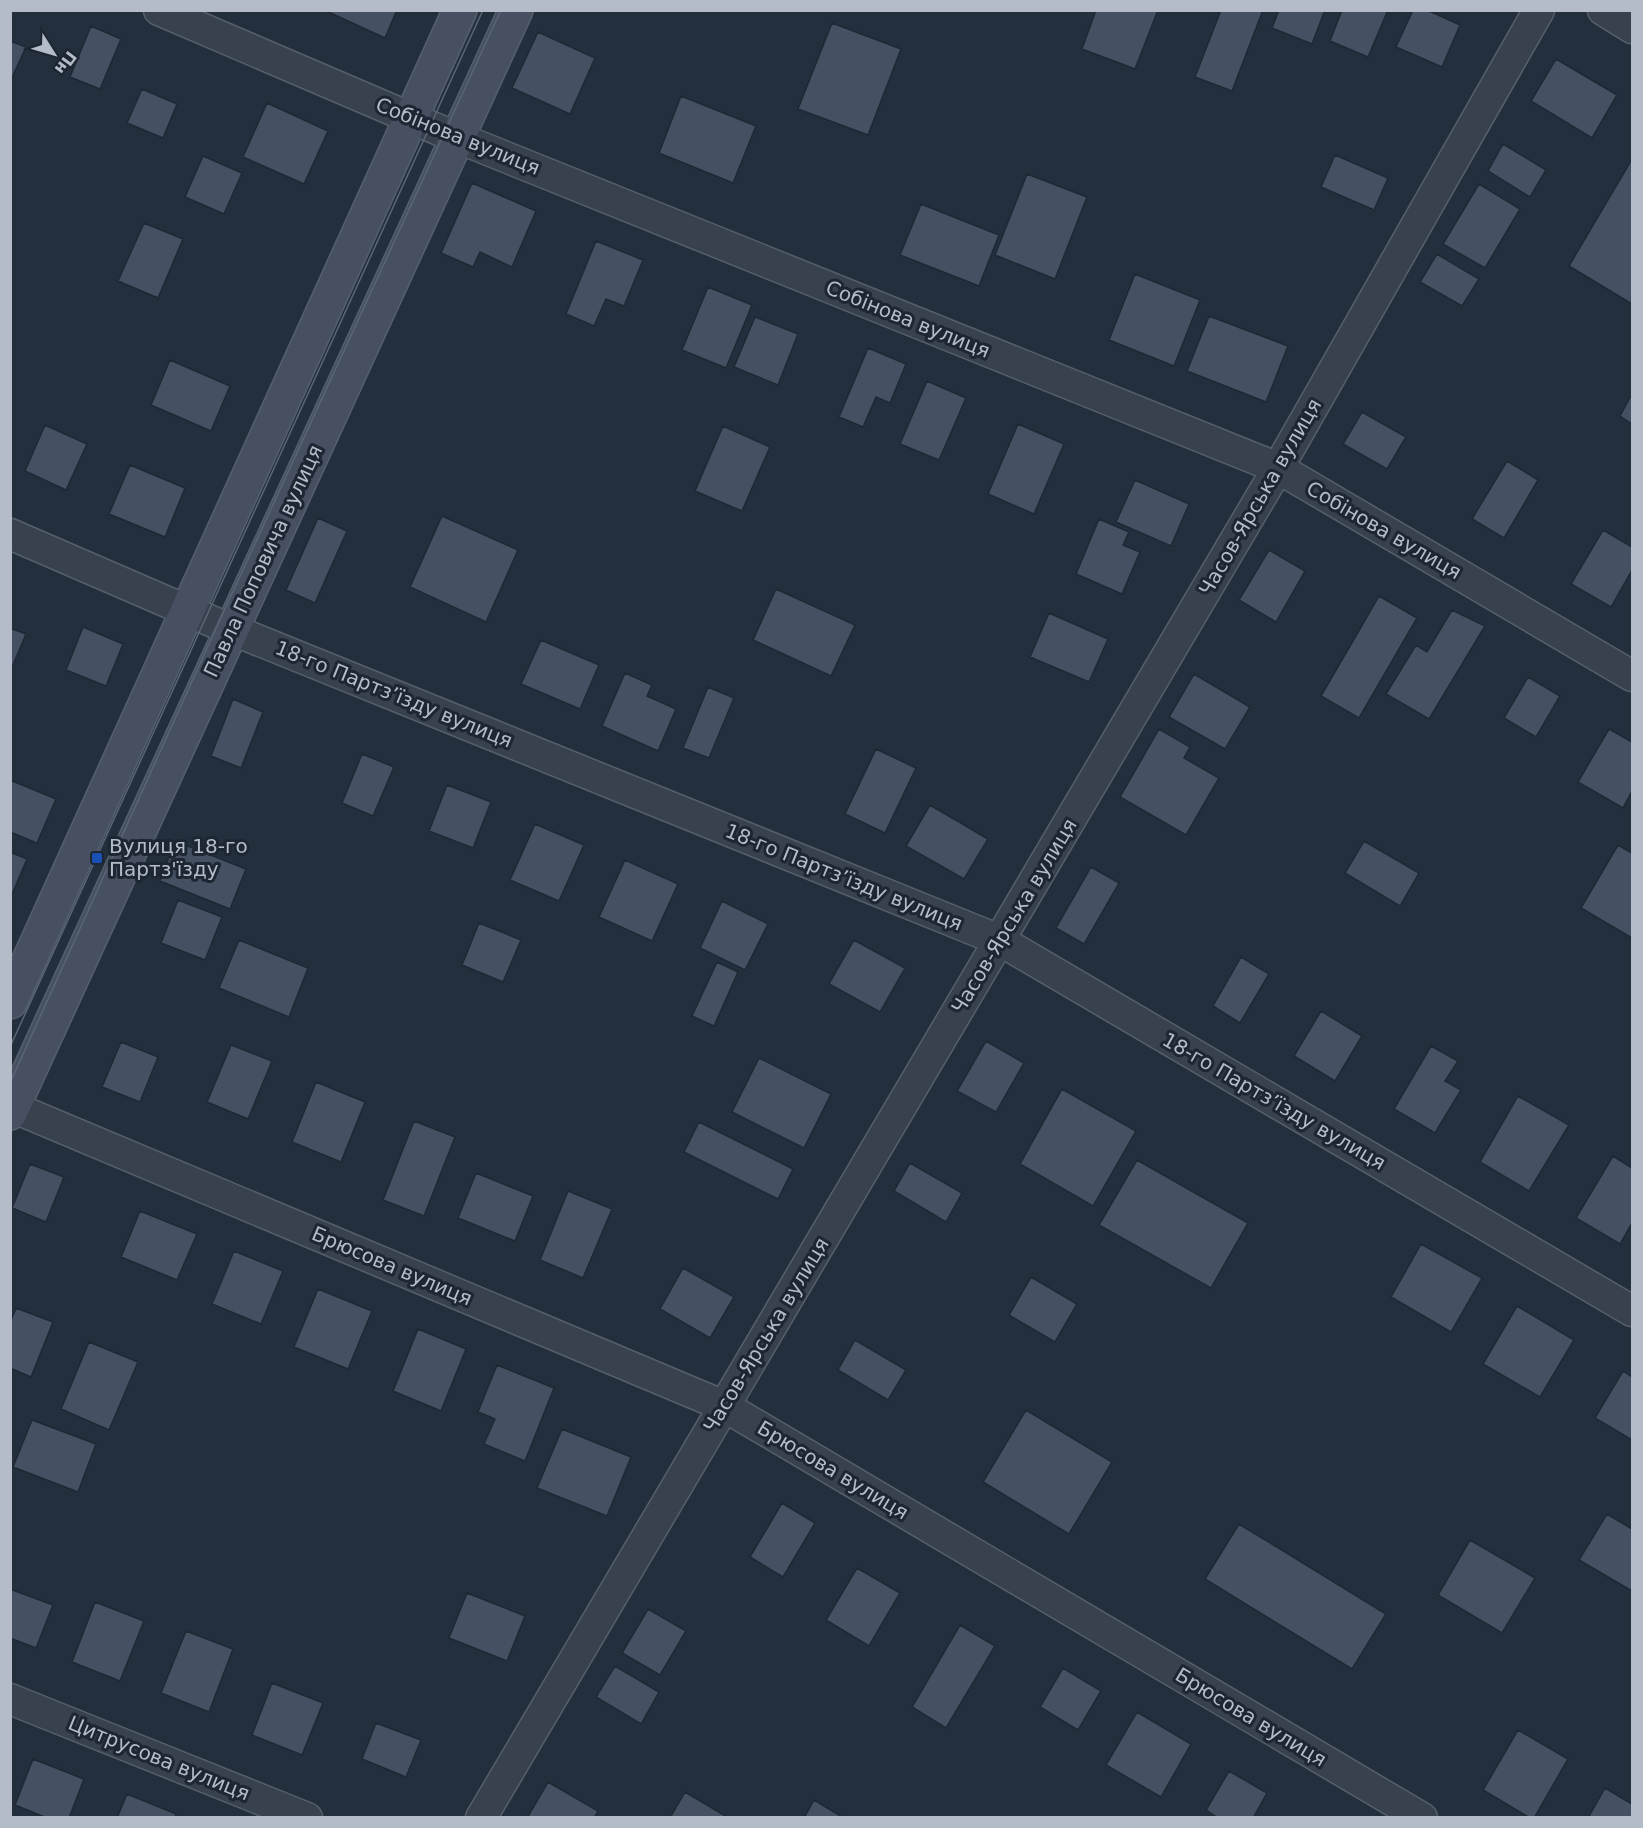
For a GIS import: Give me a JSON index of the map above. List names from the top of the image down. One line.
{"streets":{"main road":["Павла Поповича вулиця"],"street":["Собінова вулиця","Часов-Ярська вулиця","18-го Партз’їзду вулиця","Брюсова вулиця","Цитрусова вулиця"]},"crossings":[["Собінова вулиця","Часов-Ярська вулиця"],["Собінова вулиця","Павла Поповича вулиця"],["Часов-Ярська вулиця","18-го Партз’їзду вулиця"],["Часов-Ярська вулиця","Брюсова вулиця"],["Павла Поповича вулиця","18-го Партз’їзду вулиця"],["Павла Поповича вулиця","Брюсова вулиця"]],"places":{"transit":["Вулиця 18-го Партз'їзду"]},"north":"bottom right"}
